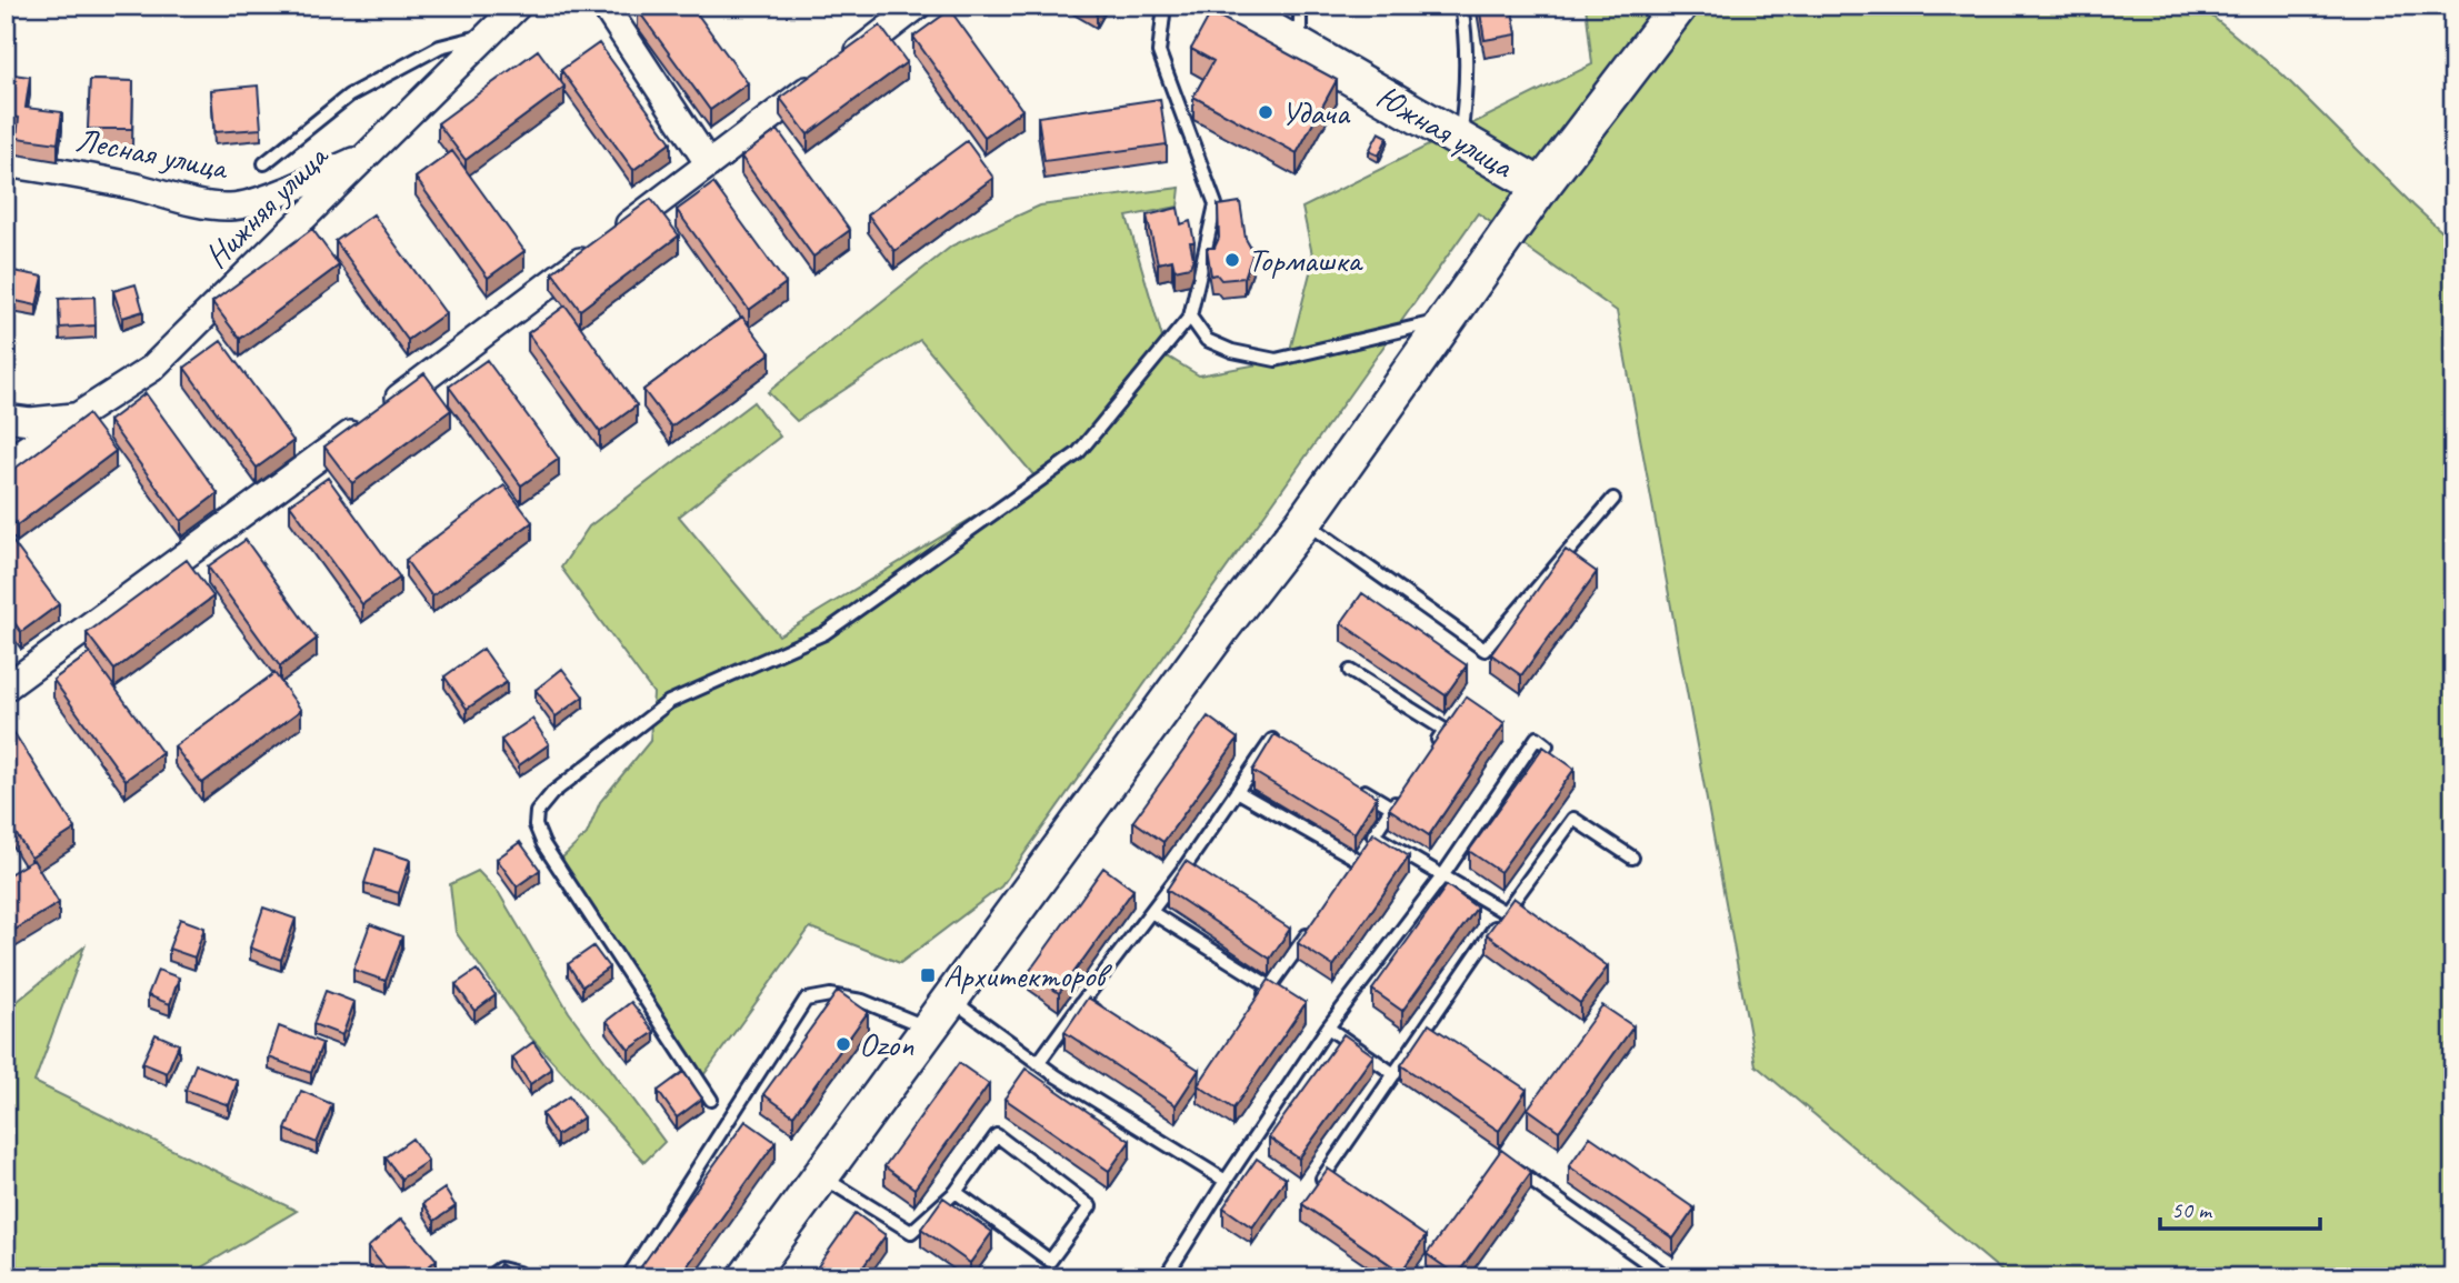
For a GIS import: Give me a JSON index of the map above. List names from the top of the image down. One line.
{"streets":{"street":["Южная улица","Лесная улица","Нижняя улица"]},"crossings":[["Лесная улица","Нижняя улица"]],"places":{"other":["Удача","Тормашка","Ozon"],"transit":["Архитекторов"]},"scale_bar":"50 m"}
